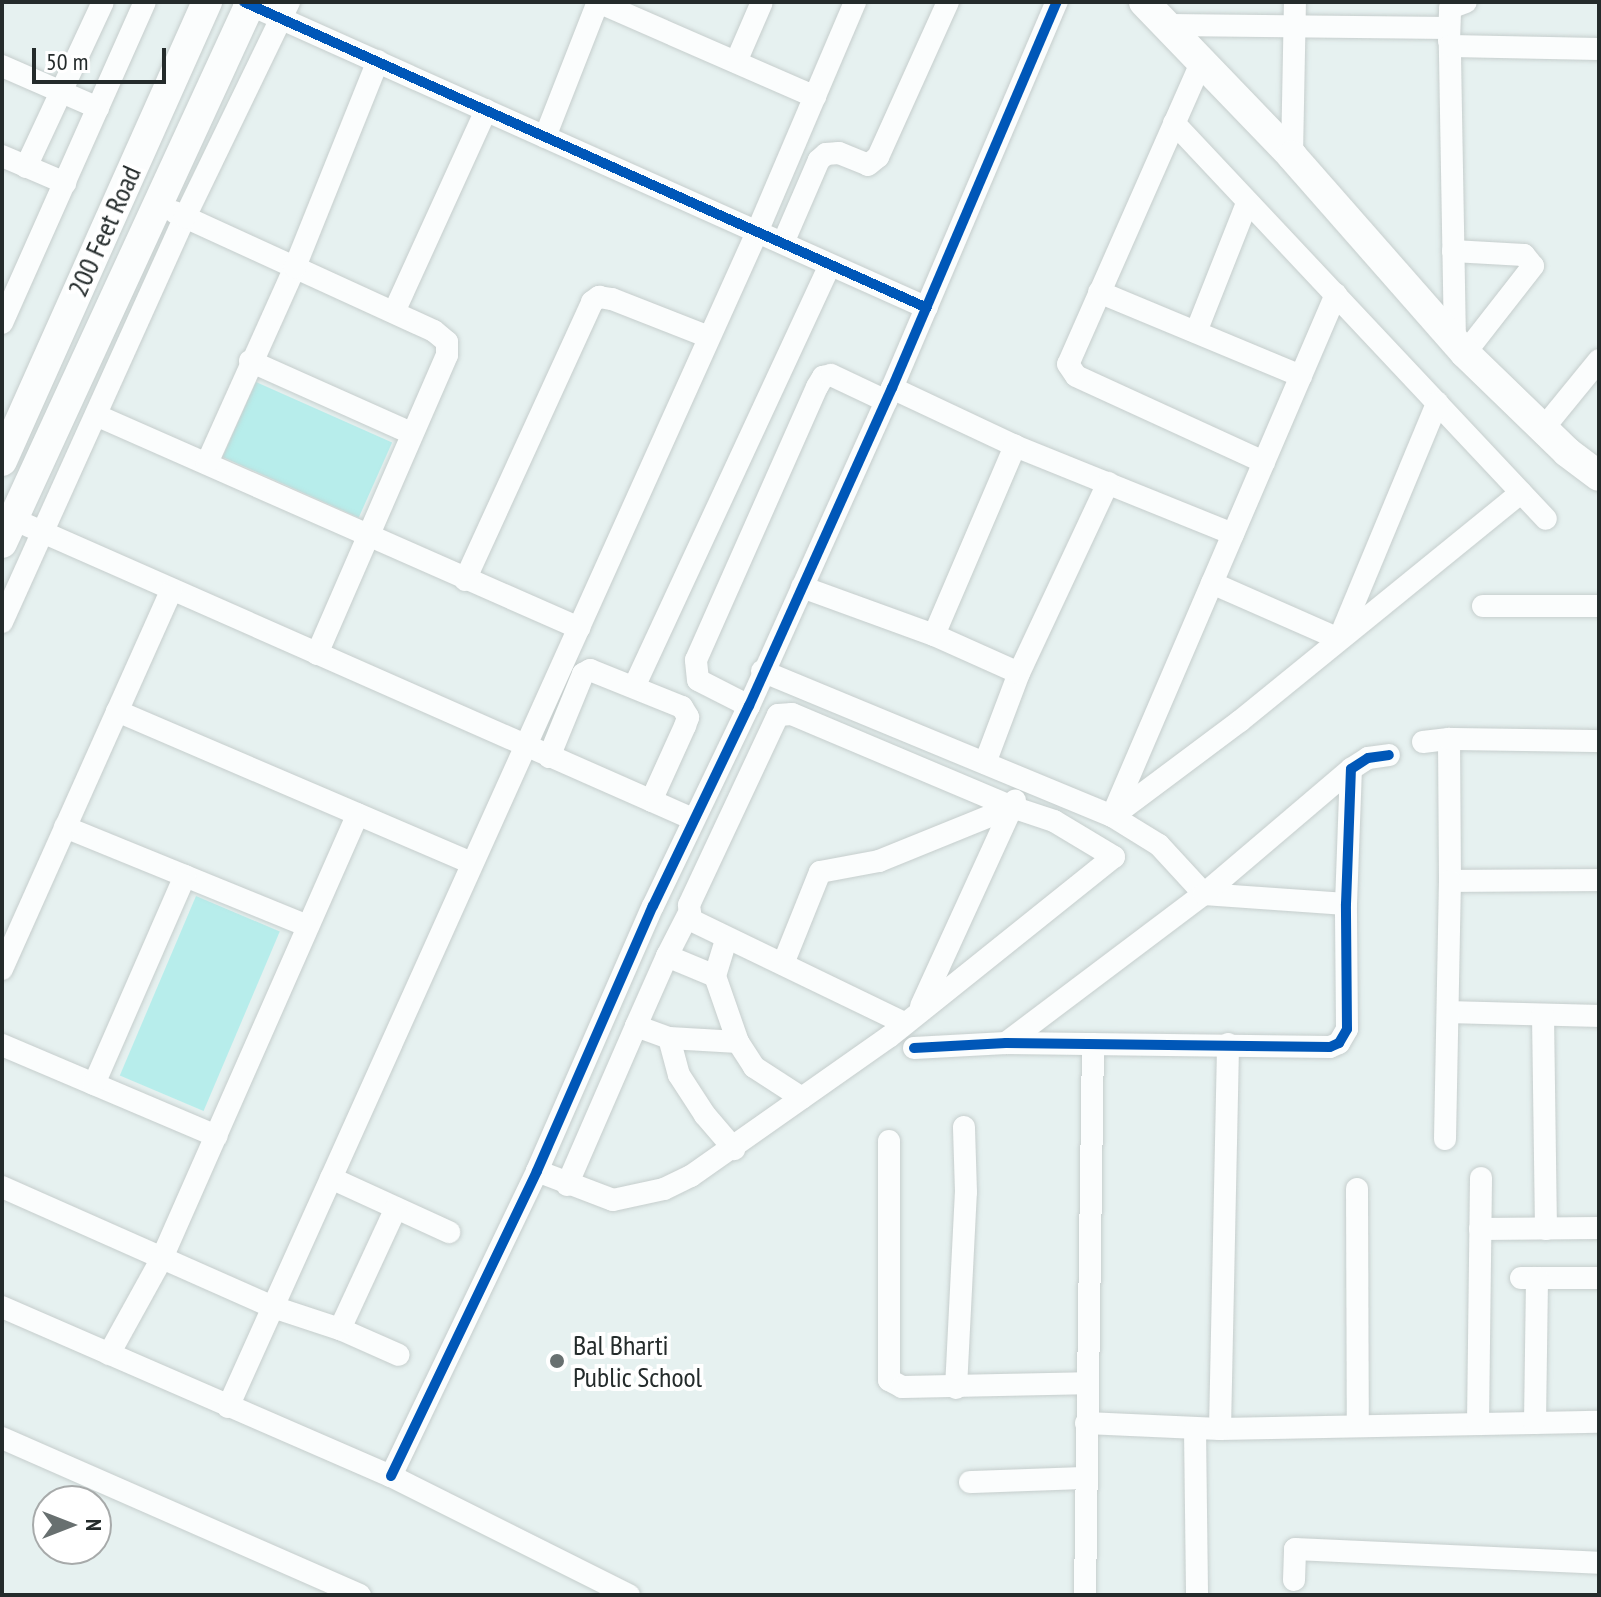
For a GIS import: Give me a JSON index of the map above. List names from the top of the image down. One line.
{"streets":{"street":["200 Feet Road"]},"places":["Bal Bharti Public School"],"scale_bar":"50 m","north":"right"}
